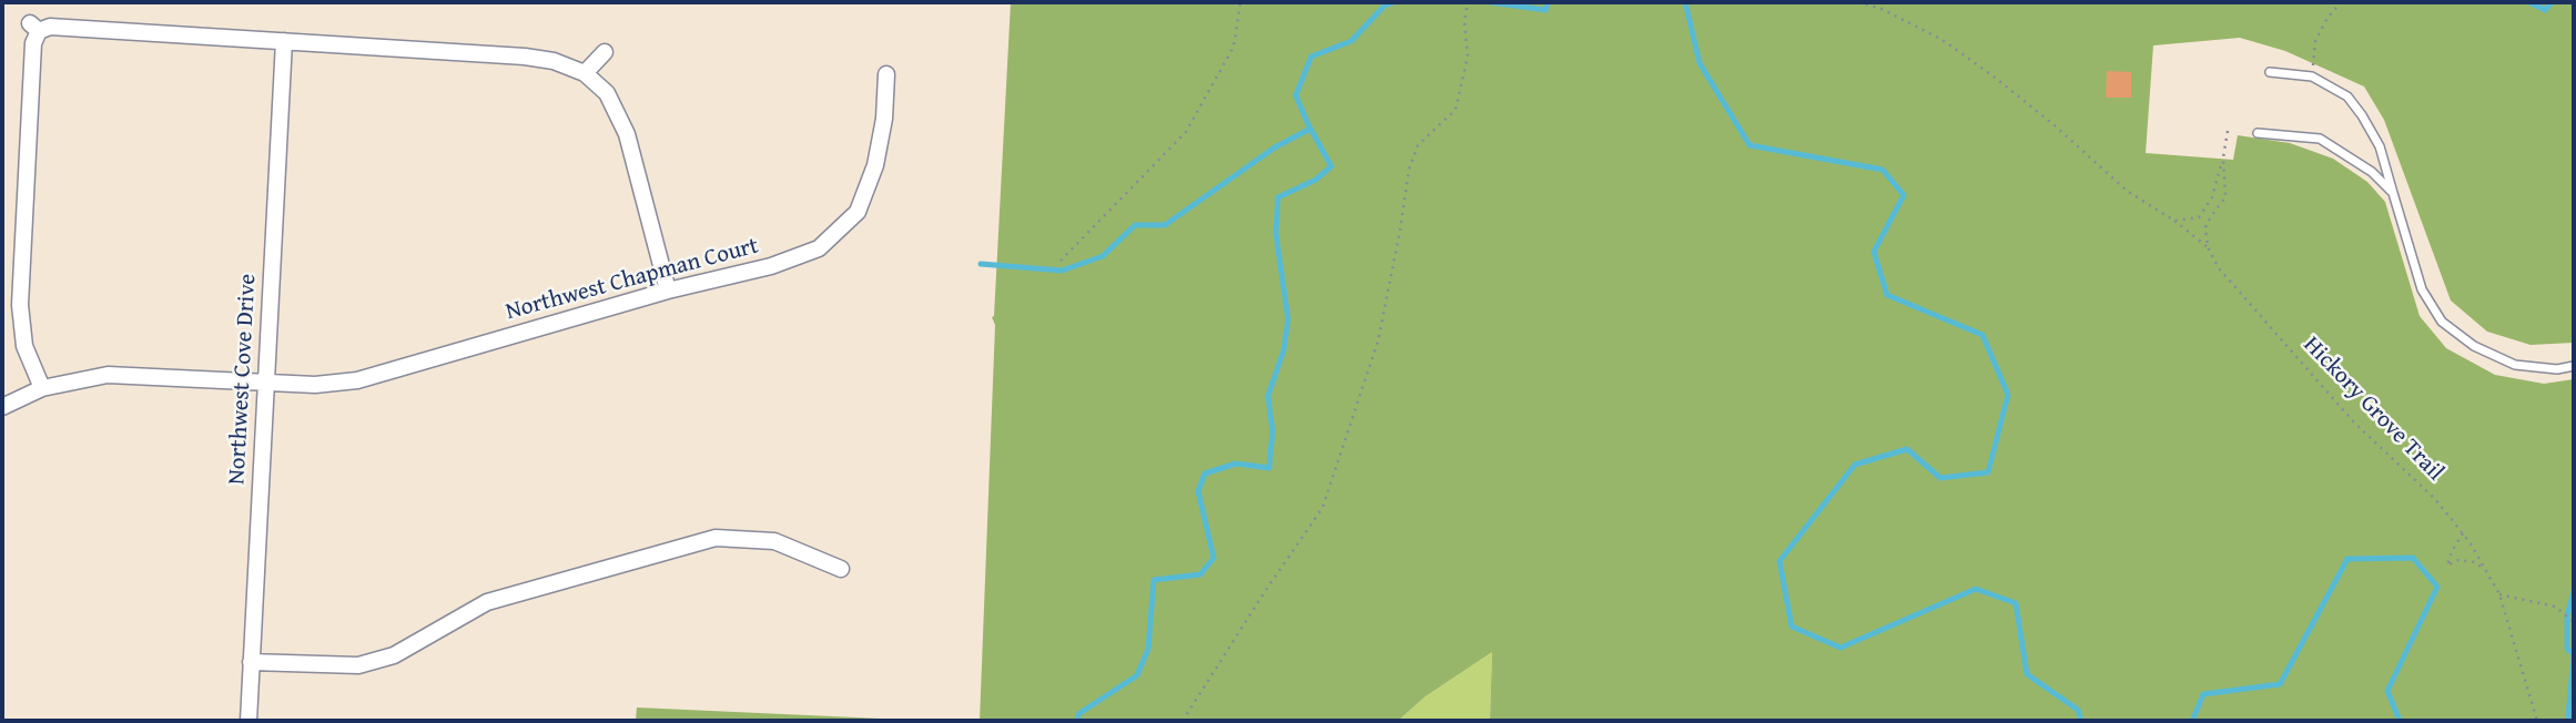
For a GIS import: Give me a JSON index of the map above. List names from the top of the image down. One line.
{"streets":{"street":["Northwest Chapman Court","Northwest Cove Drive"],"path":["Hickory Grove Trail"]},"crossings":[["Northwest Chapman Court","Northwest Cove Drive"]]}
